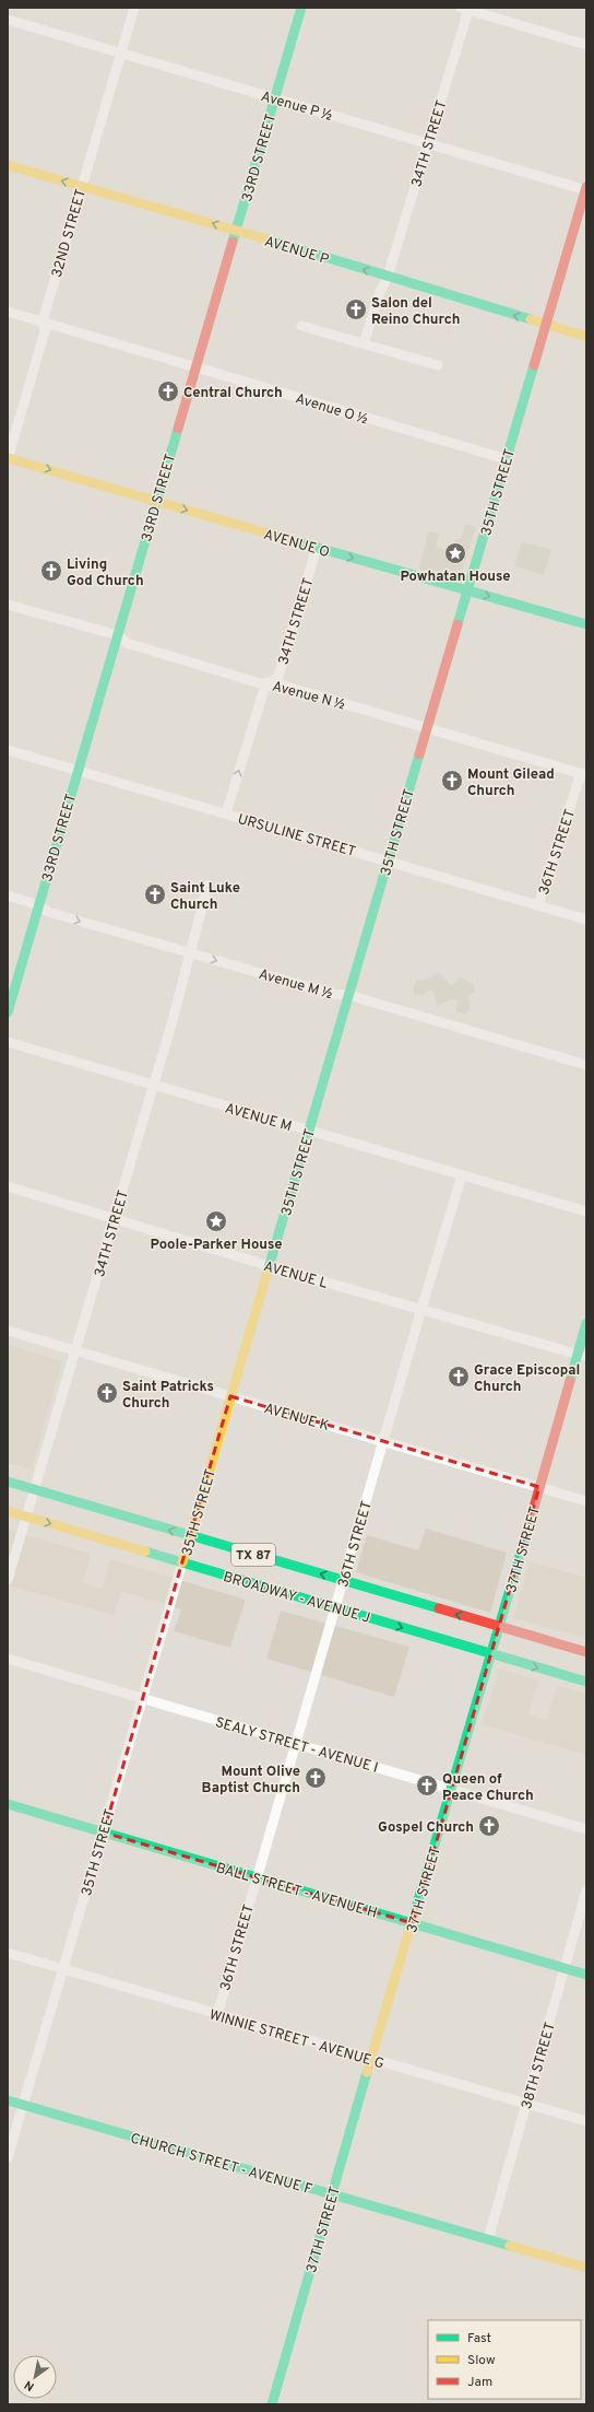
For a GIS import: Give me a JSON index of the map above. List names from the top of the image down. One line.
{"streets":{"street":["Avenue P ½","34TH STREET","33RD STREET","32ND STREET","AVENUE P","Avenue O ½","35TH STREET","AVENUE O","Avenue N ½","URSULINE STREET","36TH STREET","Avenue M ½","AVENUE M","AVENUE L","AVENUE K","37TH STREET","TX 87","BROADWAY - AVENUE J","SEALY STREET - AVENUE I","BALL STREET - AVENUE H","WINNIE STREET - AVENUE G","38TH STREET","CHURCH STREET - AVENUE F"]},"crossings":[["Avenue P ½","34TH STREET"],["Avenue P ½","33RD STREET"],["Avenue P ½","32ND STREET"],["Avenue P ½","35TH STREET"],["34TH STREET","AVENUE P"],["34TH STREET","AVENUE O"],["34TH STREET","Avenue N ½"],["34TH STREET","URSULINE STREET"],["34TH STREET","Avenue M ½"],["34TH STREET","AVENUE M"],["34TH STREET","AVENUE L"],["34TH STREET","AVENUE K"],["34TH STREET","BROADWAY - AVENUE J"],["33RD STREET","AVENUE P"],["33RD STREET","Avenue O ½"],["33RD STREET","AVENUE O"],["33RD STREET","Avenue N ½"],["33RD STREET","URSULINE STREET"],["33RD STREET","Avenue M ½"],["32ND STREET","AVENUE P"],["32ND STREET","Avenue O ½"],["32ND STREET","AVENUE O"],["AVENUE P","35TH STREET"],["Avenue O ½","35TH STREET"],["35TH STREET","AVENUE O"],["35TH STREET","Avenue N ½"],["35TH STREET","URSULINE STREET"],["35TH STREET","Avenue M ½"],["35TH STREET","AVENUE M"],["35TH STREET","AVENUE L"],["35TH STREET","AVENUE K"],["35TH STREET","BROADWAY - AVENUE J"],["35TH STREET","SEALY STREET - AVENUE I"],["35TH STREET","BALL STREET - AVENUE H"],["35TH STREET","WINNIE STREET - AVENUE G"],["35TH STREET","CHURCH STREET - AVENUE F"],["Avenue N ½","36TH STREET"],["URSULINE STREET","36TH STREET"],["36TH STREET","AVENUE M"],["36TH STREET","AVENUE L"],["36TH STREET","AVENUE K"],["36TH STREET","BROADWAY - AVENUE J"],["36TH STREET","SEALY STREET - AVENUE I"],["36TH STREET","BALL STREET - AVENUE H"],["36TH STREET","WINNIE STREET - AVENUE G"],["AVENUE L","37TH STREET"],["AVENUE K","37TH STREET"],["37TH STREET","BROADWAY - AVENUE J"],["37TH STREET","SEALY STREET - AVENUE I"],["37TH STREET","BALL STREET - AVENUE H"],["37TH STREET","WINNIE STREET - AVENUE G"],["37TH STREET","CHURCH STREET - AVENUE F"],["BALL STREET - AVENUE H","38TH STREET"],["WINNIE STREET - AVENUE G","38TH STREET"],["38TH STREET","CHURCH STREET - AVENUE F"]],"one_way":["AVENUE P","AVENUE O","Avenue M ½"],"places":{"church":["Salon del Reino Church","Central Church","Living God Church","Mount Gilead Church","Saint Luke Church","Grace Episcopal Church","Saint Patricks Church","Mount Olive Baptist Church","Queen of Peace Church","Gospel Church"],"place":["Powhatan House","Poole-Parker House"]},"legend":["Fast","Slow","Jam"],"north":"bottom left"}
